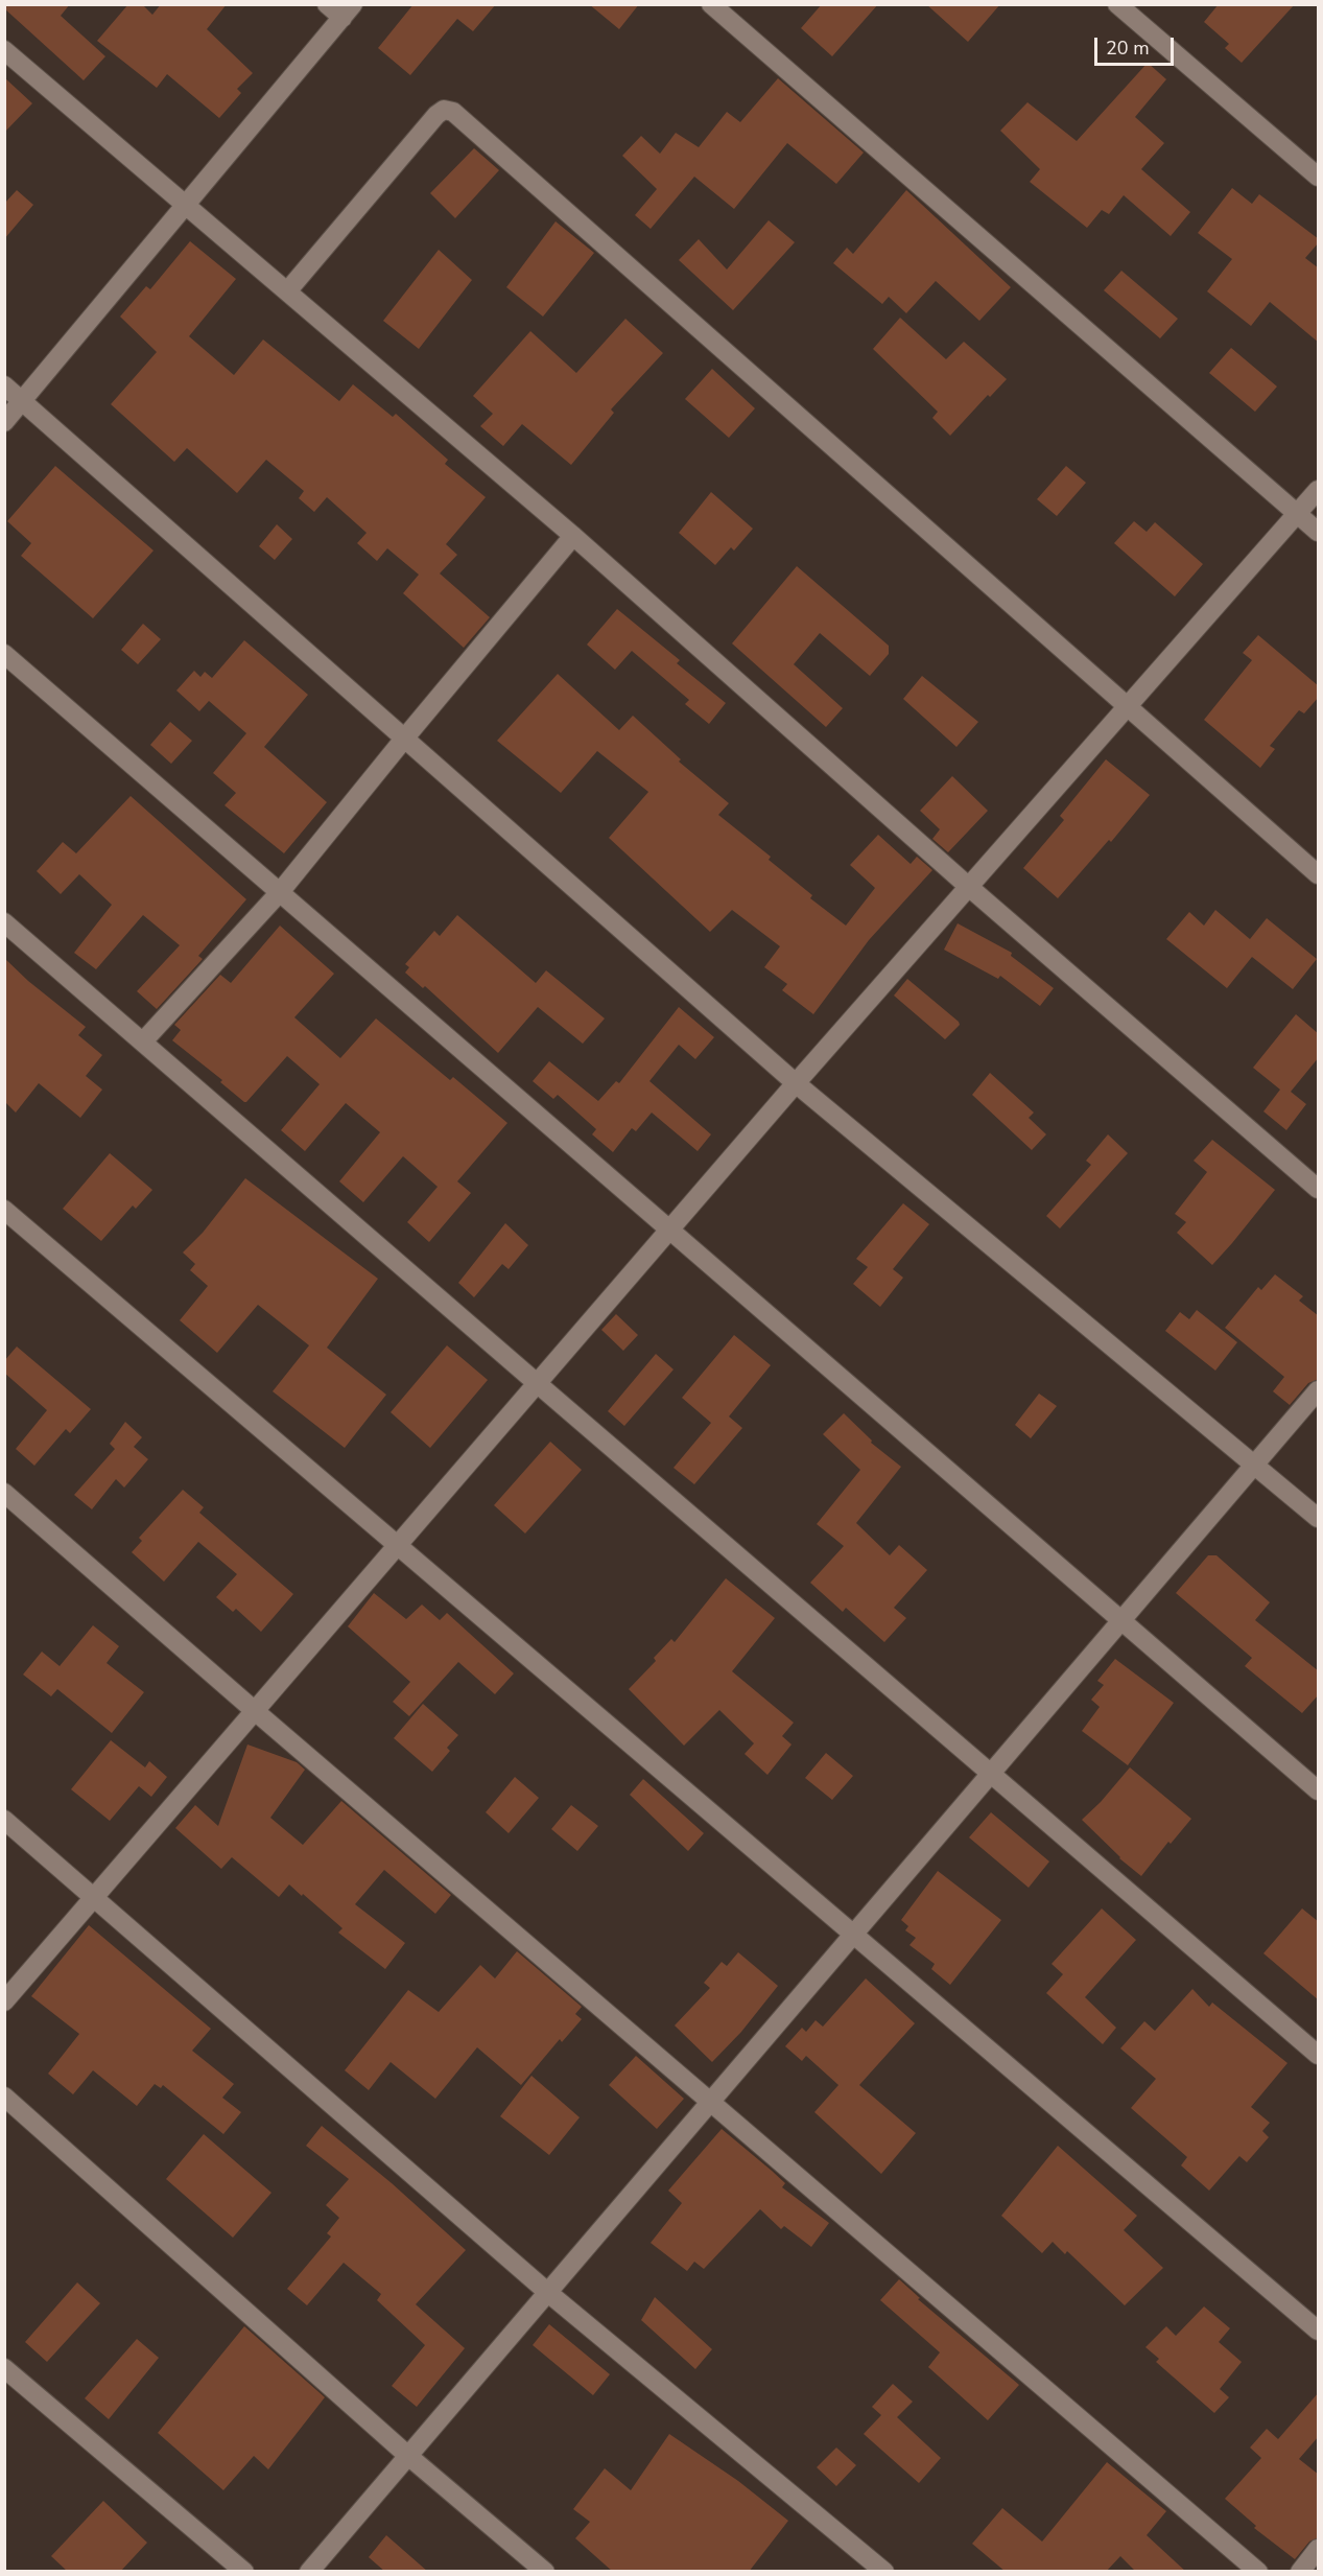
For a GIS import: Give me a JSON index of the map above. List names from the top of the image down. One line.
{"scale_bar":"20 m"}
